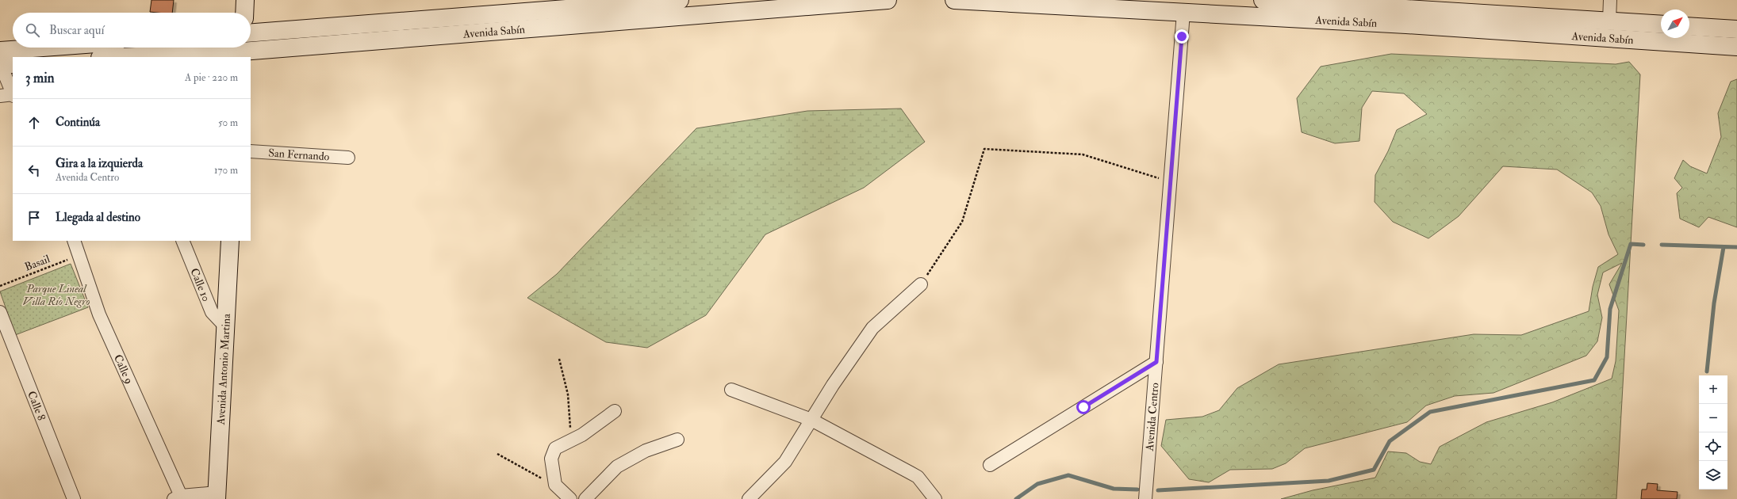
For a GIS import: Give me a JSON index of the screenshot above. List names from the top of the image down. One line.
{"streets":{"main road":["Avenida Sabín","Avenida Antonio Martina"],"street":["San Fernando","Calle 10","Calle 9","Calle 8","Avenida Centro"],"path":["Basail"]},"crossings":[["Avenida Sabín","Avenida Centro"],["Basail","Calle 9"],["Calle 10","Avenida Antonio Martina"]],"parks":["Parque Lineal Villa Río Negro"],"north":"top right","page":{"search":"Buscar aquí","heading":["3 min","A pie · 220 m"],"list":[["Continúa","50 m"],["Gira a la izquierda","Avenida Centro","170 m"],"Llegada al destino"],"map_buttons":["+","−"]}}
